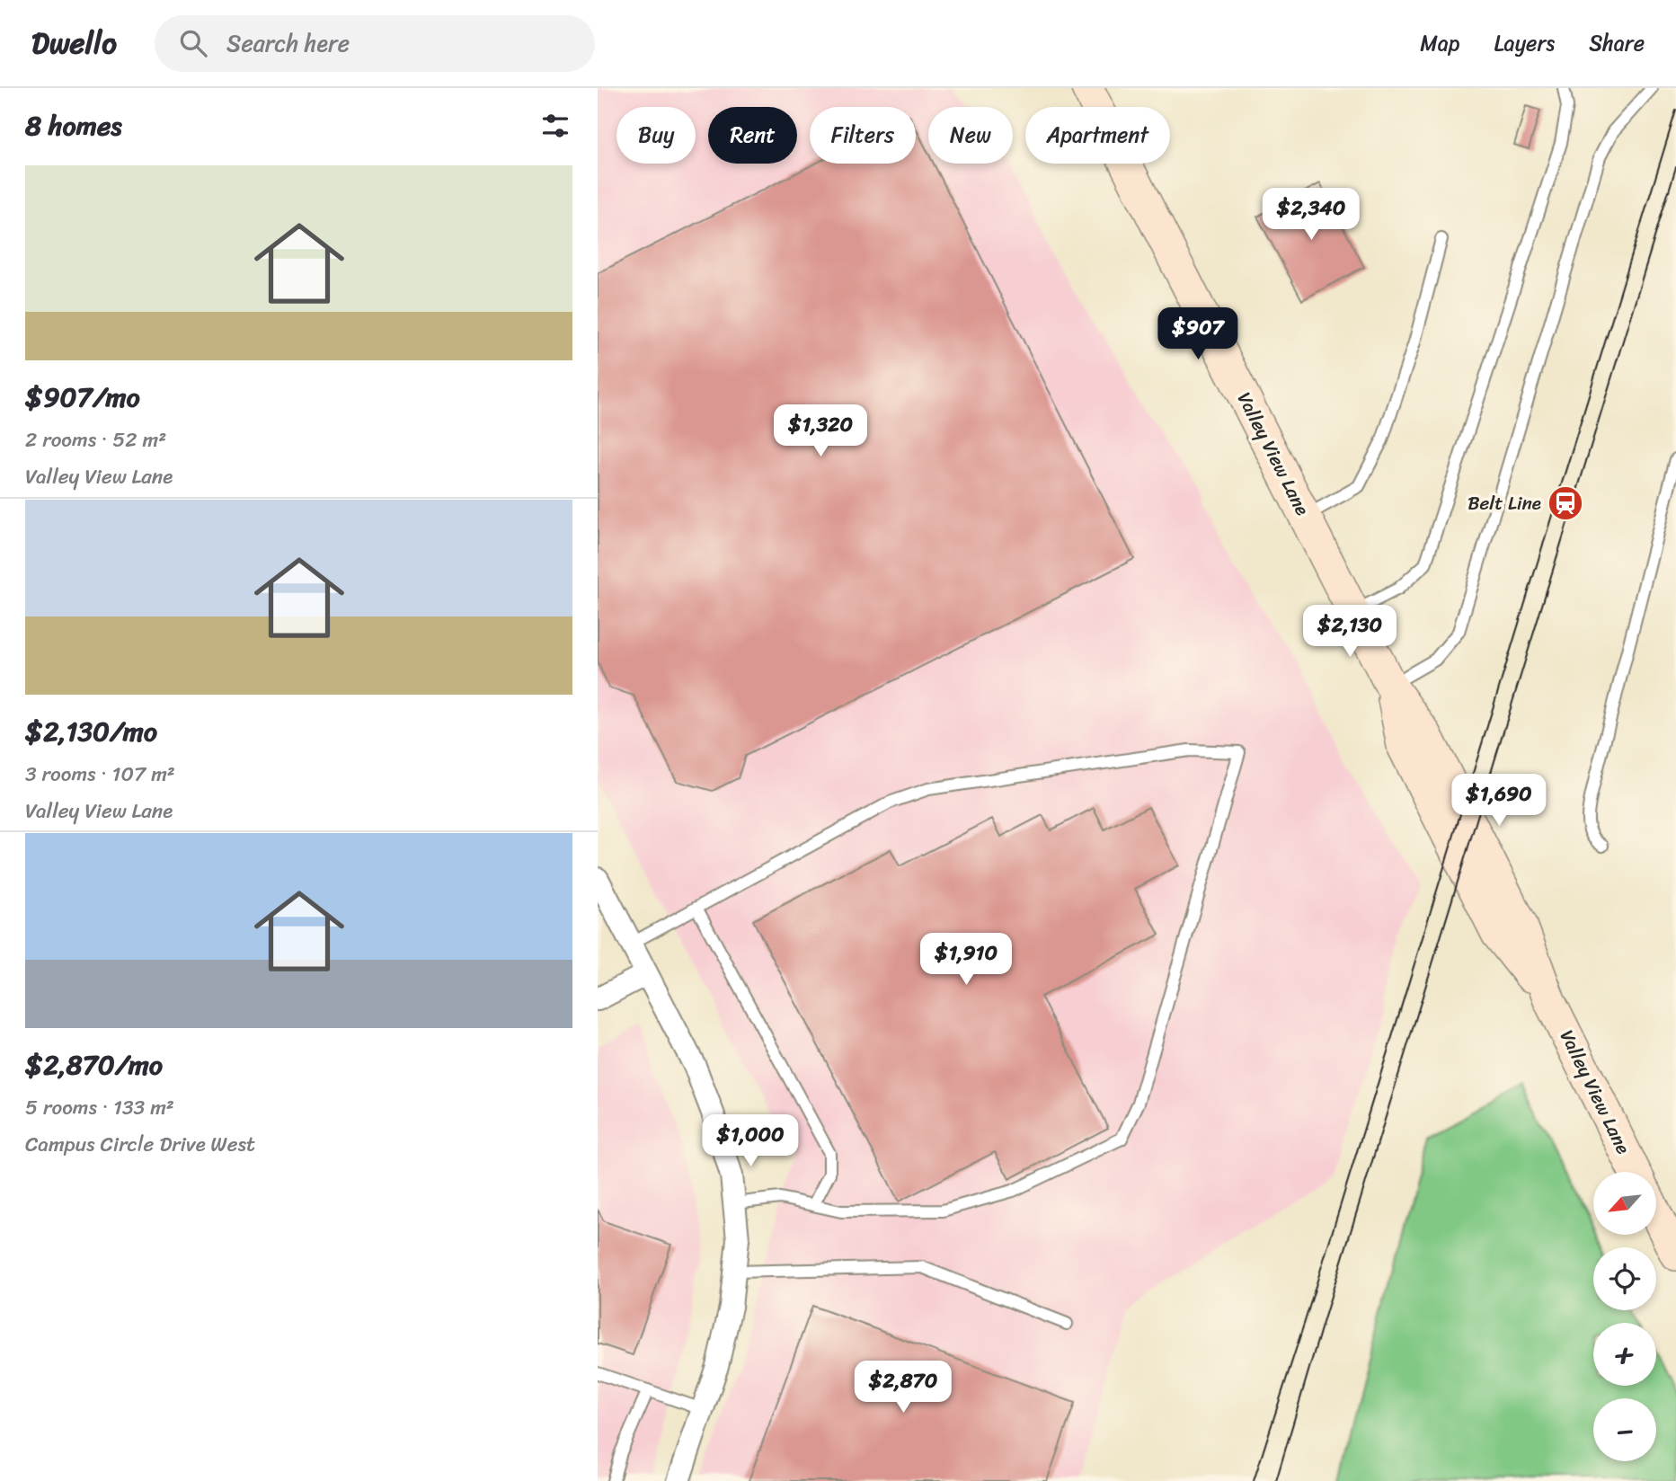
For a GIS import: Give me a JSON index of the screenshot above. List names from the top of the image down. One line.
{"streets":{"main road":["Valley View Lane"]},"places":{"station":["Belt Line"]},"north":"bottom left","page":{"header":"Dwello","search":"Search here","nav":["Map","Layers","Share"],"heading":"8 homes","chip":["Buy","Rent","Filters","New","Apartment"],"list":[{"name":"$907/mo","note":"2 rooms · 52 m² · Valley View Lane"},{"name":"$2,130/mo","note":"3 rooms · 107 m² · Valley View Lane"},{"name":"$2,870/mo","note":"5 rooms · 133 m² · Campus Circle Drive West"}],"price":["$2,340","$907","$1,320","$2,130","$1,690","$1,910","$1,000","$2,870"],"map_buttons":["+","−"]}}
